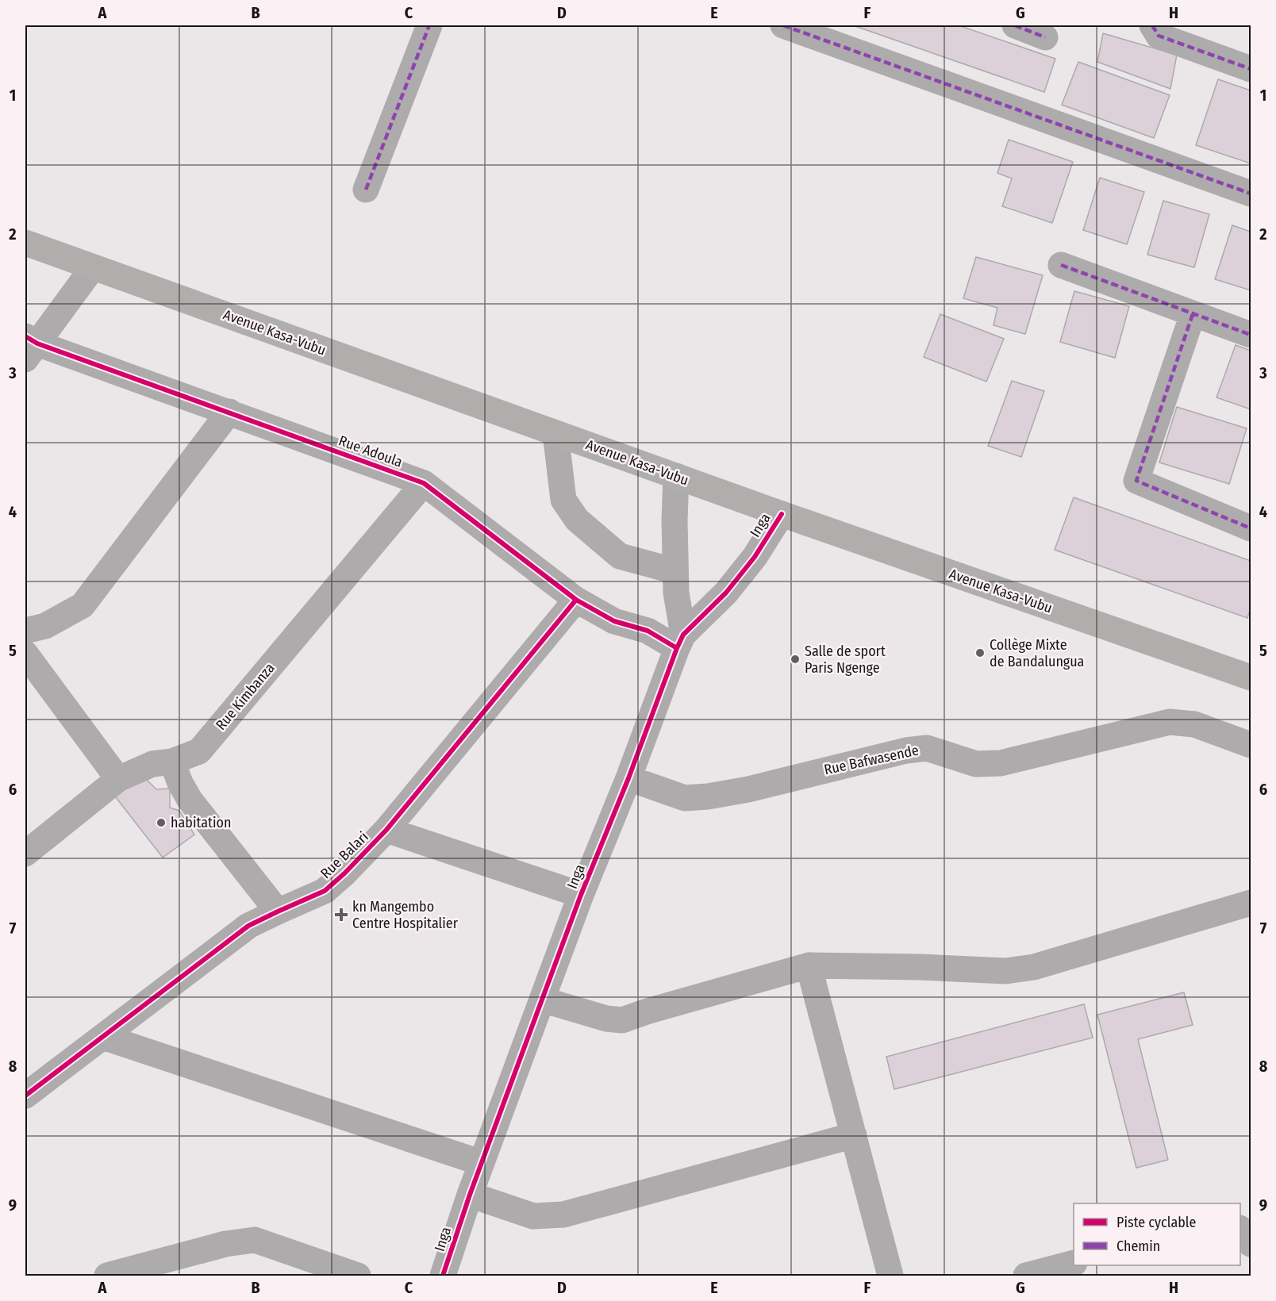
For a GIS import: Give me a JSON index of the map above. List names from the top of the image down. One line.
{"streets":{"main road":["Avenue Kasa-Vubu"],"street":["Rue Adoula","Inga","Rue Kimbanza","Rue Bafwasende","Rue Balari"]},"crossings":[["Avenue Kasa-Vubu","Inga"],["Rue Adoula","Inga"],["Rue Adoula","Rue Kimbanza"],["Rue Adoula","Rue Balari"],["Inga","Rue Bafwasende"]],"places":{"other":["Collège Mixte de Bandalungua","Salle de sport Paris Ngenge","habitation"],"health":["kn Mangembo Centre Hospitalier"]},"legend":["Piste cyclable","Chemin"],"grid":{"columns":["A","B","C","D","E","F","G","H"],"rows":["1","2","3","4","5","6","7","8","9"]}}
